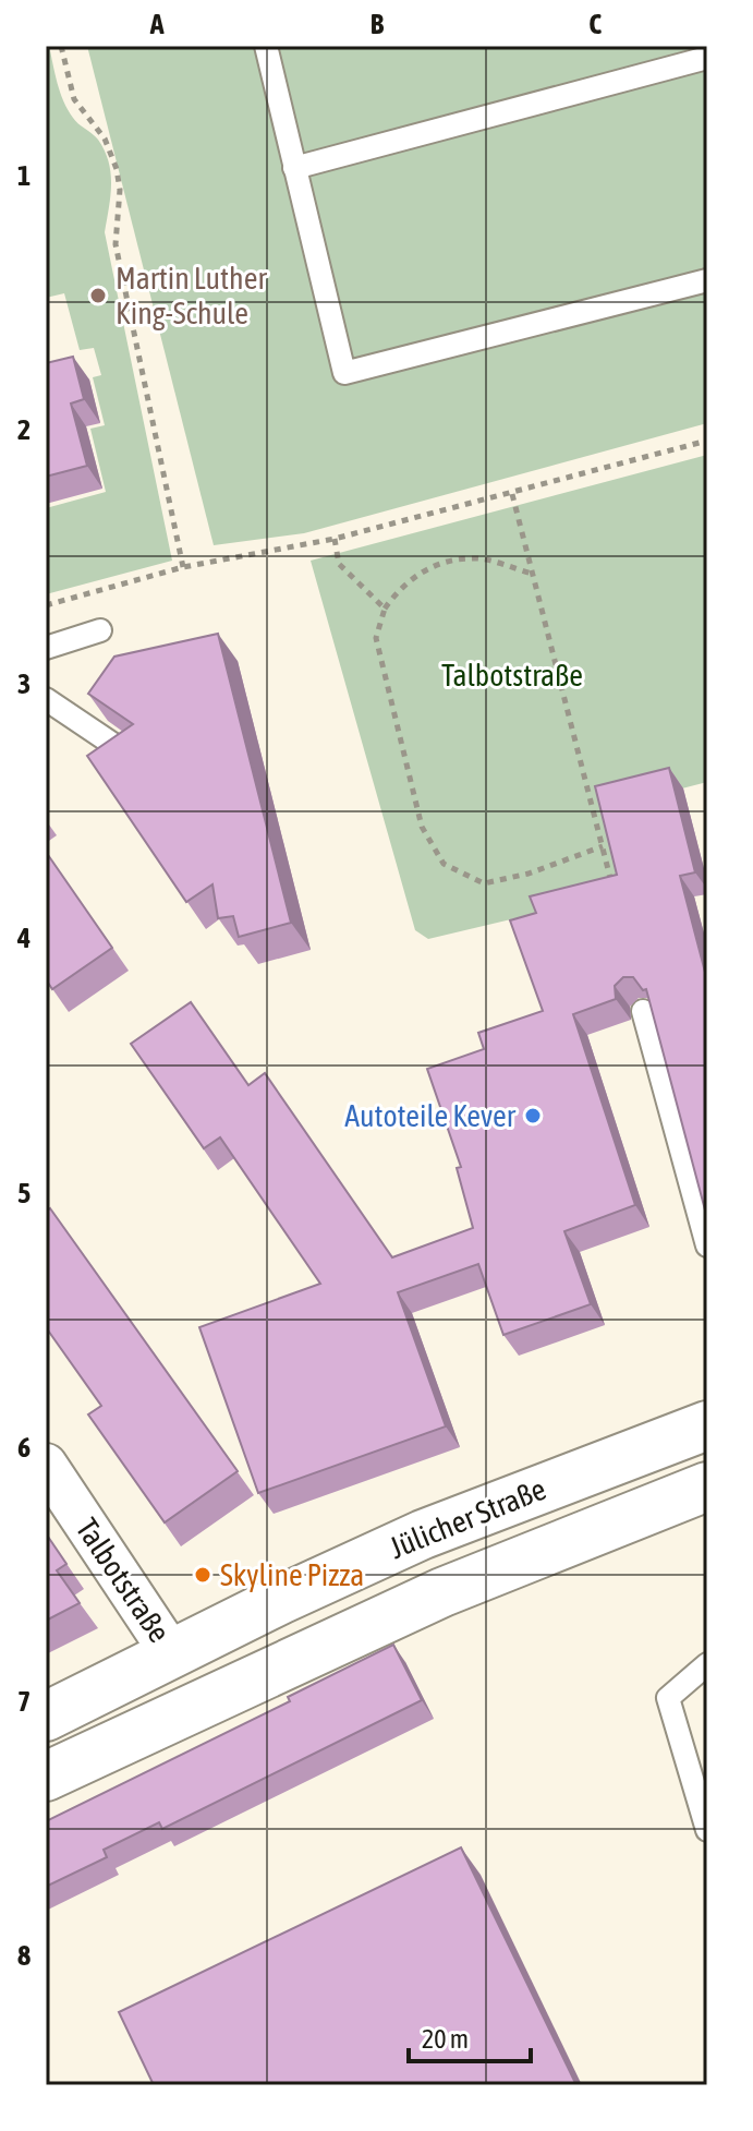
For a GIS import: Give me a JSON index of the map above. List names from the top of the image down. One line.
{"streets":{"main road":["Jülicher Straße"],"street":["Talbotstraße"]},"crossings":[["Jülicher Straße","Talbotstraße"]],"parks":["Talbotstraße"],"places":["Martin Luther King-Schule","Autoteile Kever","Skyline Pizza"],"scale_bar":"20 m","grid":{"columns":["A","B","C"],"rows":["1","2","3","4","5","6","7","8"]}}
